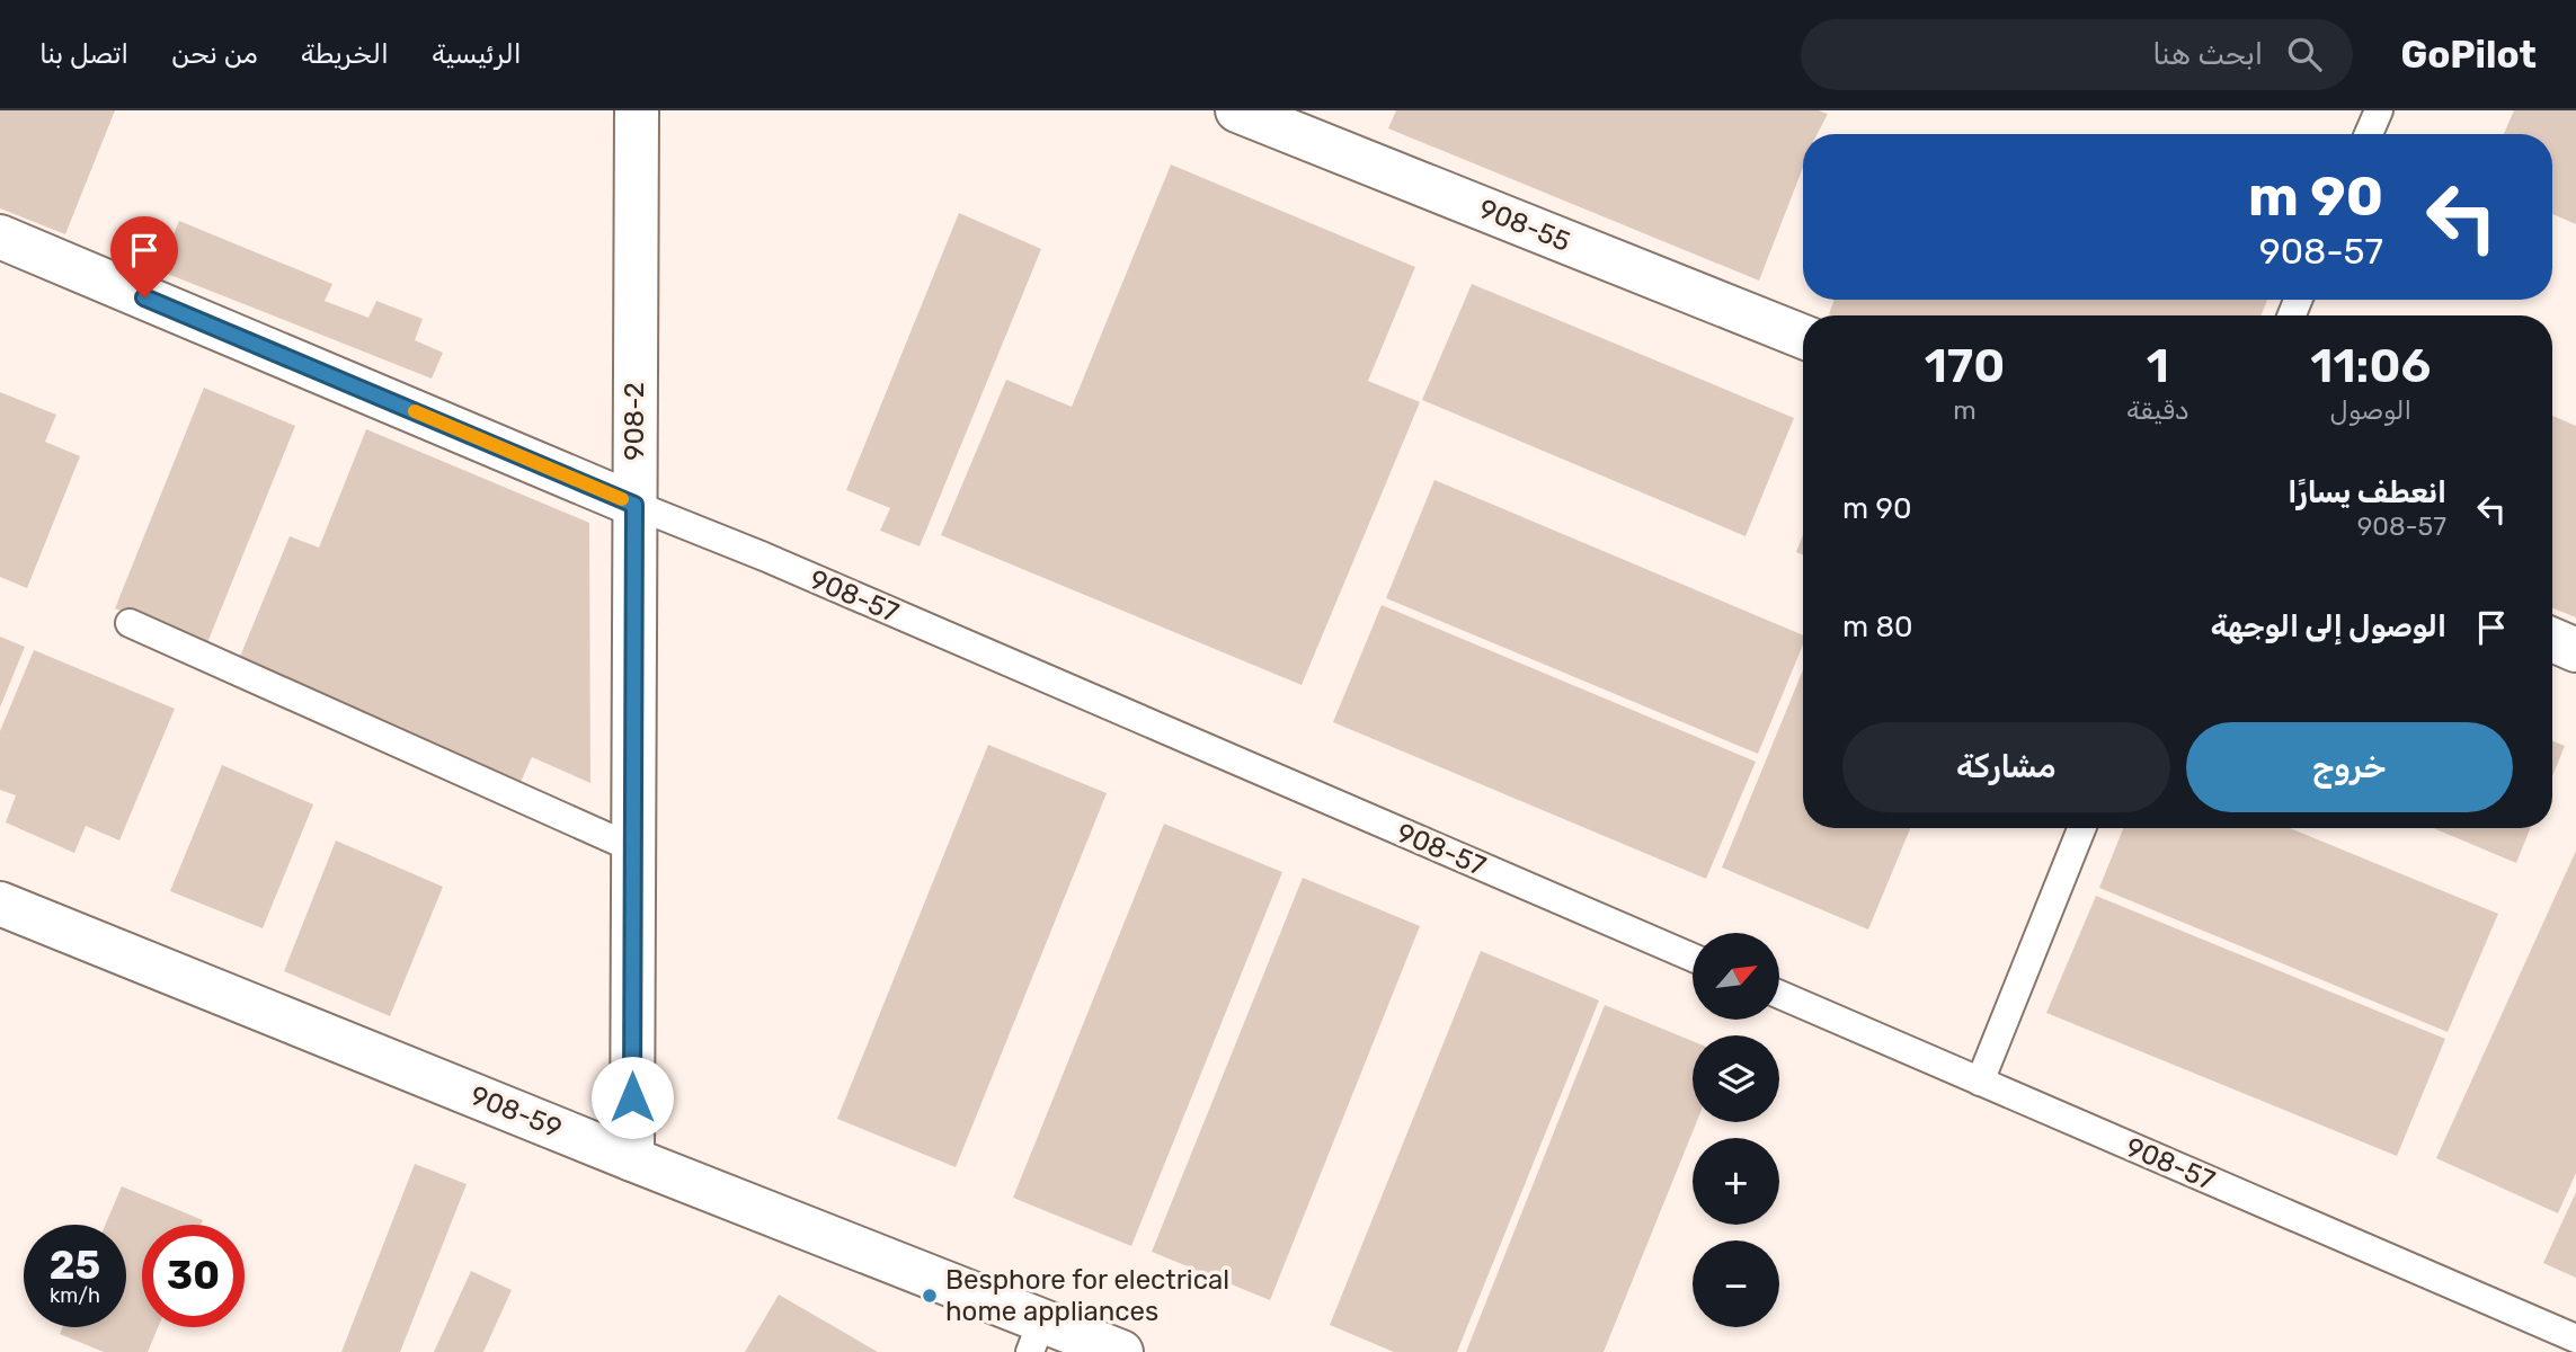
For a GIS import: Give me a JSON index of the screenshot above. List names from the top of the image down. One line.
{"streets":{"street":["908-55","908-2","908-57","908-59"]},"crossings":[["908-2","908-57"],["908-2","908-59"]],"places":["Besphore for electrical home appliances"],"north":"top right","page":{"header":"GoPilot","search":"ابحث هنا","nav":["الرئيسية","الخريطة","من نحن","اتصل بنا"],"turn":["90 m","908-57"],"eta":["11:06","الوصول","1","دقيقة","170","m"],"list":[{"name":"انعطف يسارًا","note":"908-57","value":"90 m"},{"name":"الوصول إلى الوجهة","value":"80 m"}],"buttons":["خروج","مشاركة"],"map_buttons":["+","−"],"speed":"25 km/h","limit":"30"}}
